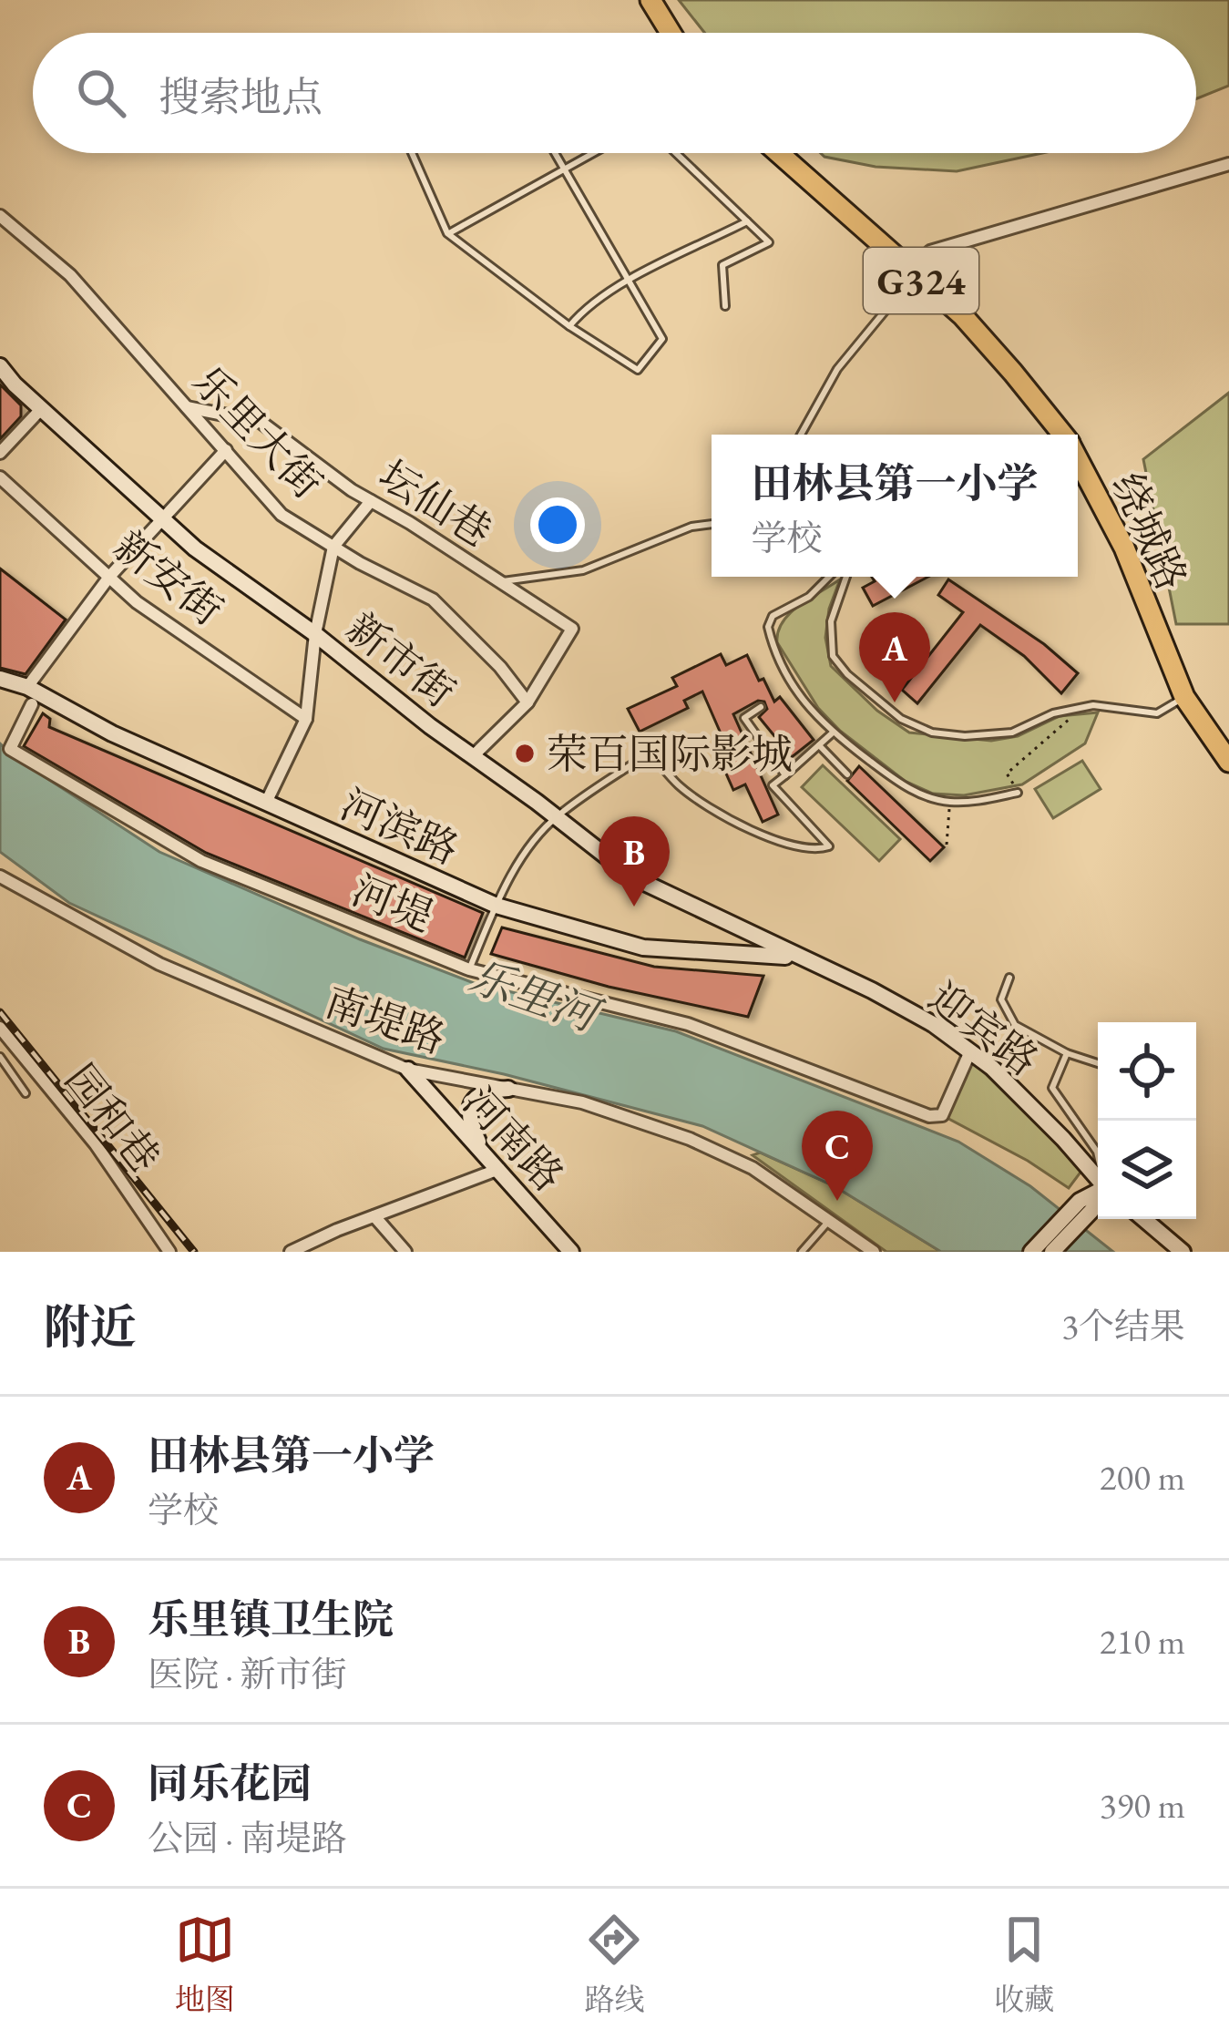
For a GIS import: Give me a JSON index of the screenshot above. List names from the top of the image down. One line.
{"streets":{"highway":["G324","绕城路"],"street":["乐里大街","坛仙巷","新安街","新市街","河滨路","河堤","南堤路","迎宾路","园和巷","河南路"]},"crossings":[["乐里大街","坛仙巷"],["新市街","河滨路"],["新市街","迎宾路"],["河滨路","迎宾路"],["河堤","迎宾路"],["南堤路","河南路"]],"water":["乐里河"],"places":["荣百国际影城"],"page":{"search":"搜索地点","popup":["田林县第一小学","学校"],"pins":["A","B","C"],"heading":["附近","3个结果"],"list":[{"mark":"A","name":"田林县第一小学","note":"学校","value":"200 m"},{"mark":"B","name":"乐里镇卫生院","note":"医院 · 新市街","value":"210 m"},{"mark":"C","name":"同乐花园","note":"公园 · 南堤路","value":"390 m"}],"nav":["地图","路线","收藏"]}}
